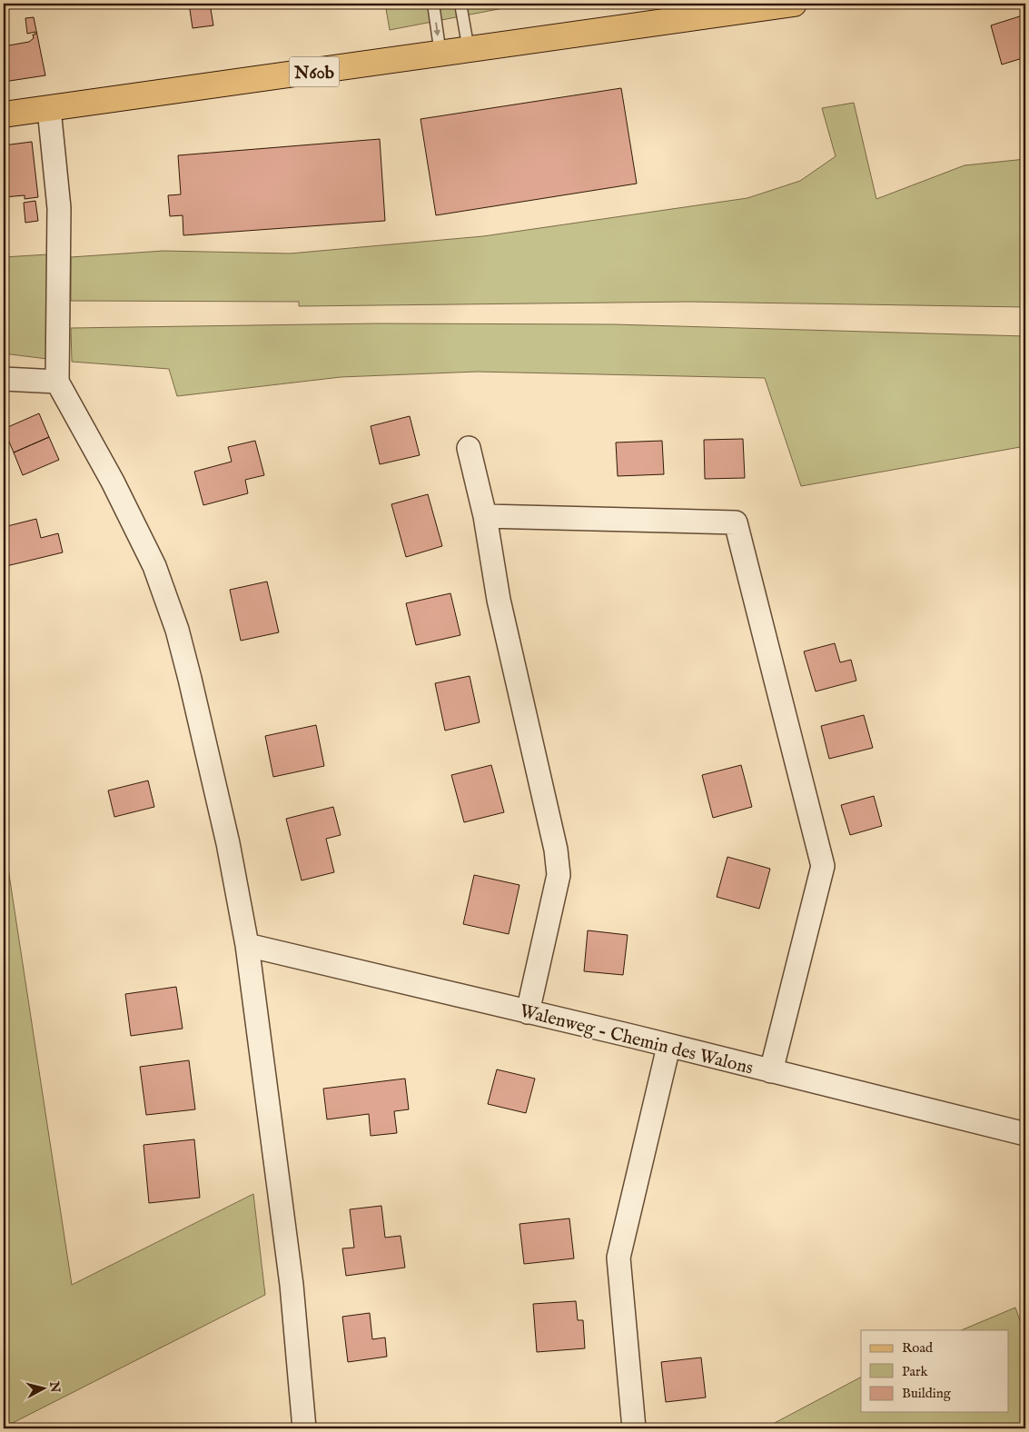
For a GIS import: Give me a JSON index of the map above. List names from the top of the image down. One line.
{"streets":{"main road":["N60b"],"street":["Walenweg - Chemin des Walons"]},"legend":["Road","Park","Building"],"north":"right"}
